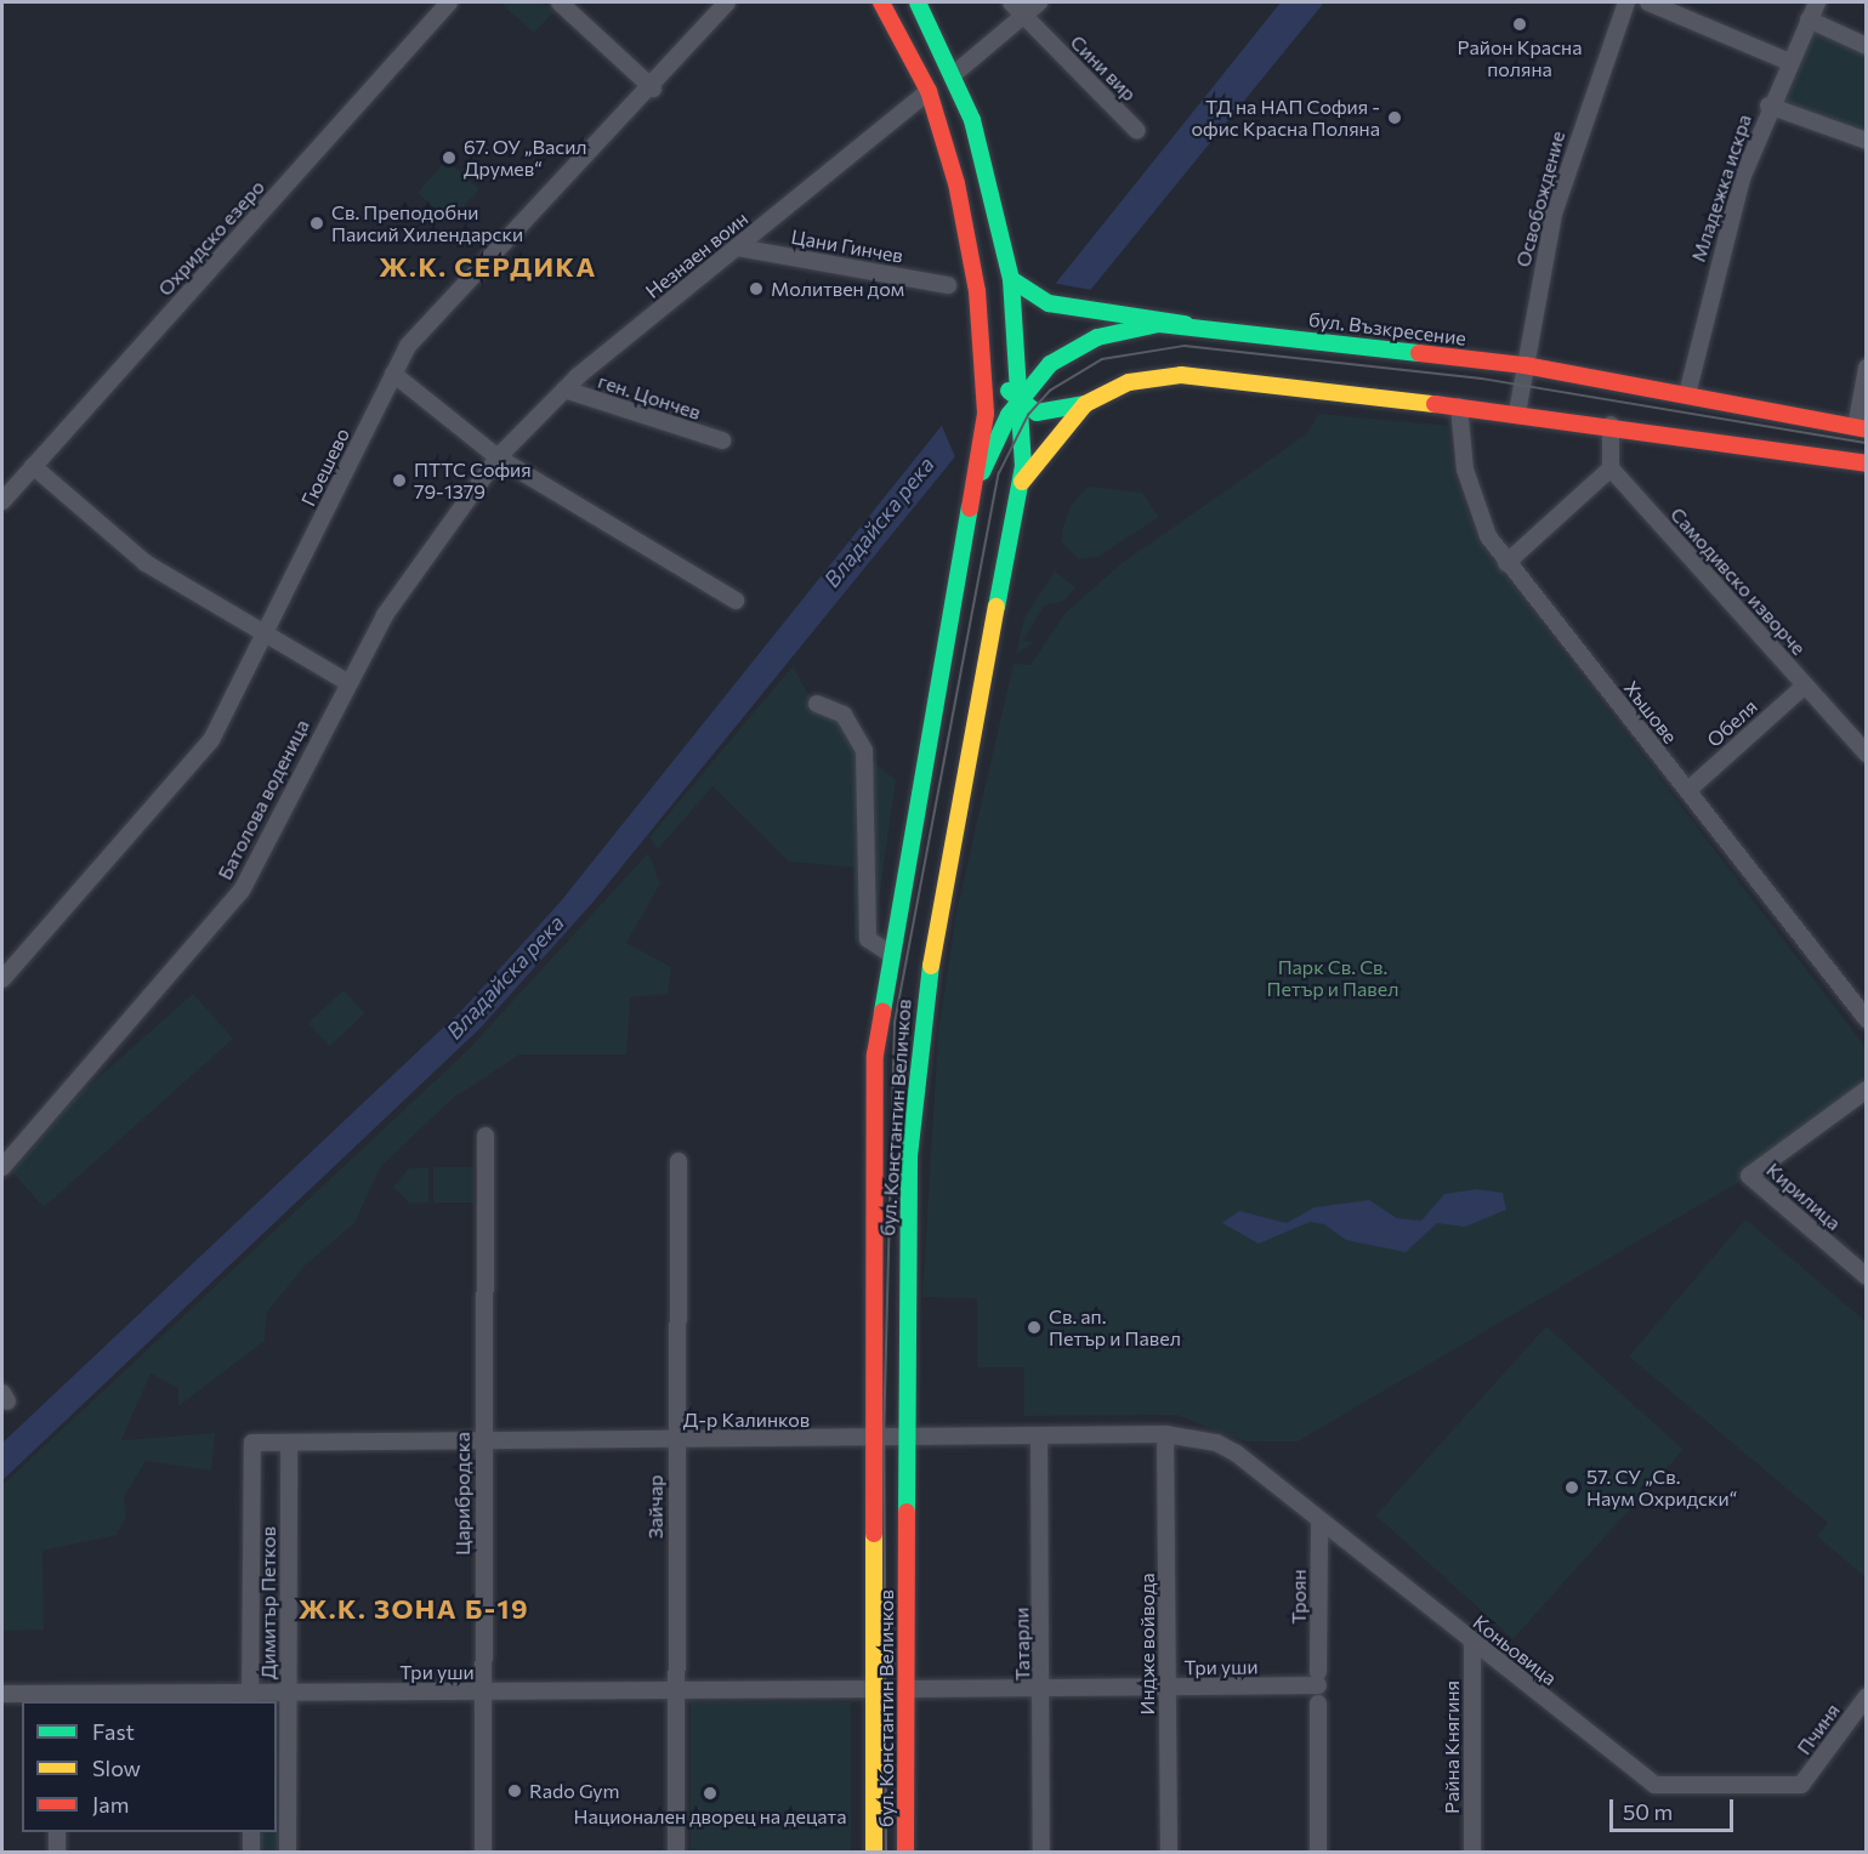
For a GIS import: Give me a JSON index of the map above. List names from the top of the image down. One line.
{"streets":{"main road":["бул. Възкресение","бул. Константин Величков"],"street":["Сини вир","Младежка искра","Освобождение","Охридско езеро","Цани Гинчев","Незнаен воин","ген. Цончев","Гюешево","Самодивско изворче","Хъшове","Обеля","Батолова воденица","Кирилица","Д-р Калинков","Царибродска","Зайчар","Троян","Димитър Петков","Татарли","Индже войвода","Коньовица","Три уши","Пчиня","Райна Княгиня"]},"crossings":[["Младежка искра","бул. Възкресение"],["Освобождение","бул. Възкресение"],["Цани Гинчев","Незнаен воин"],["Незнаен воин","ген. Цончев"],["Незнаен воин","Батолова воденица"],["бул. Възкресение","бул. Константин Величков"],["Самодивско изворче","Обеля"],["Хъшове","Обеля"],["бул. Константин Величков","Д-р Калинков"],["бул. Константин Величков","Три уши"],["Д-р Калинков","Царибродска"],["Д-р Калинков","Зайчар"],["Д-р Калинков","Димитър Петков"],["Д-р Калинков","Татарли"],["Д-р Калинков","Индже войвода"],["Д-р Калинков","Коньовица"],["Царибродска","Три уши"],["Зайчар","Три уши"],["Троян","Коньовица"],["Троян","Три уши"],["Димитър Петков","Три уши"],["Татарли","Три уши"],["Индже войвода","Три уши"],["Коньовица","Пчиня"],["Коньовица","Райна Княгиня"]],"districts":["Ж.К. СЕРДИКА","Ж.К. ЗОНА Б-19"],"water":["Владайска река"],"parks":["Парк Св. Св. Петър и Павел"],"places":["Район Красна поляна","ТД на НАП София - офис Красна Поляна","67. ОУ „Васил Друмев“","Св. Преподобни Паисий Хилендарски","Молитвен дом","ПТТС София 79-1379","Св. ап. Петър и Павел","57. СУ „Св. Наум Охридски“","Rado Gym","Национален дворец на децата"],"legend":["Fast","Slow","Jam"],"scale_bar":"50 m"}
